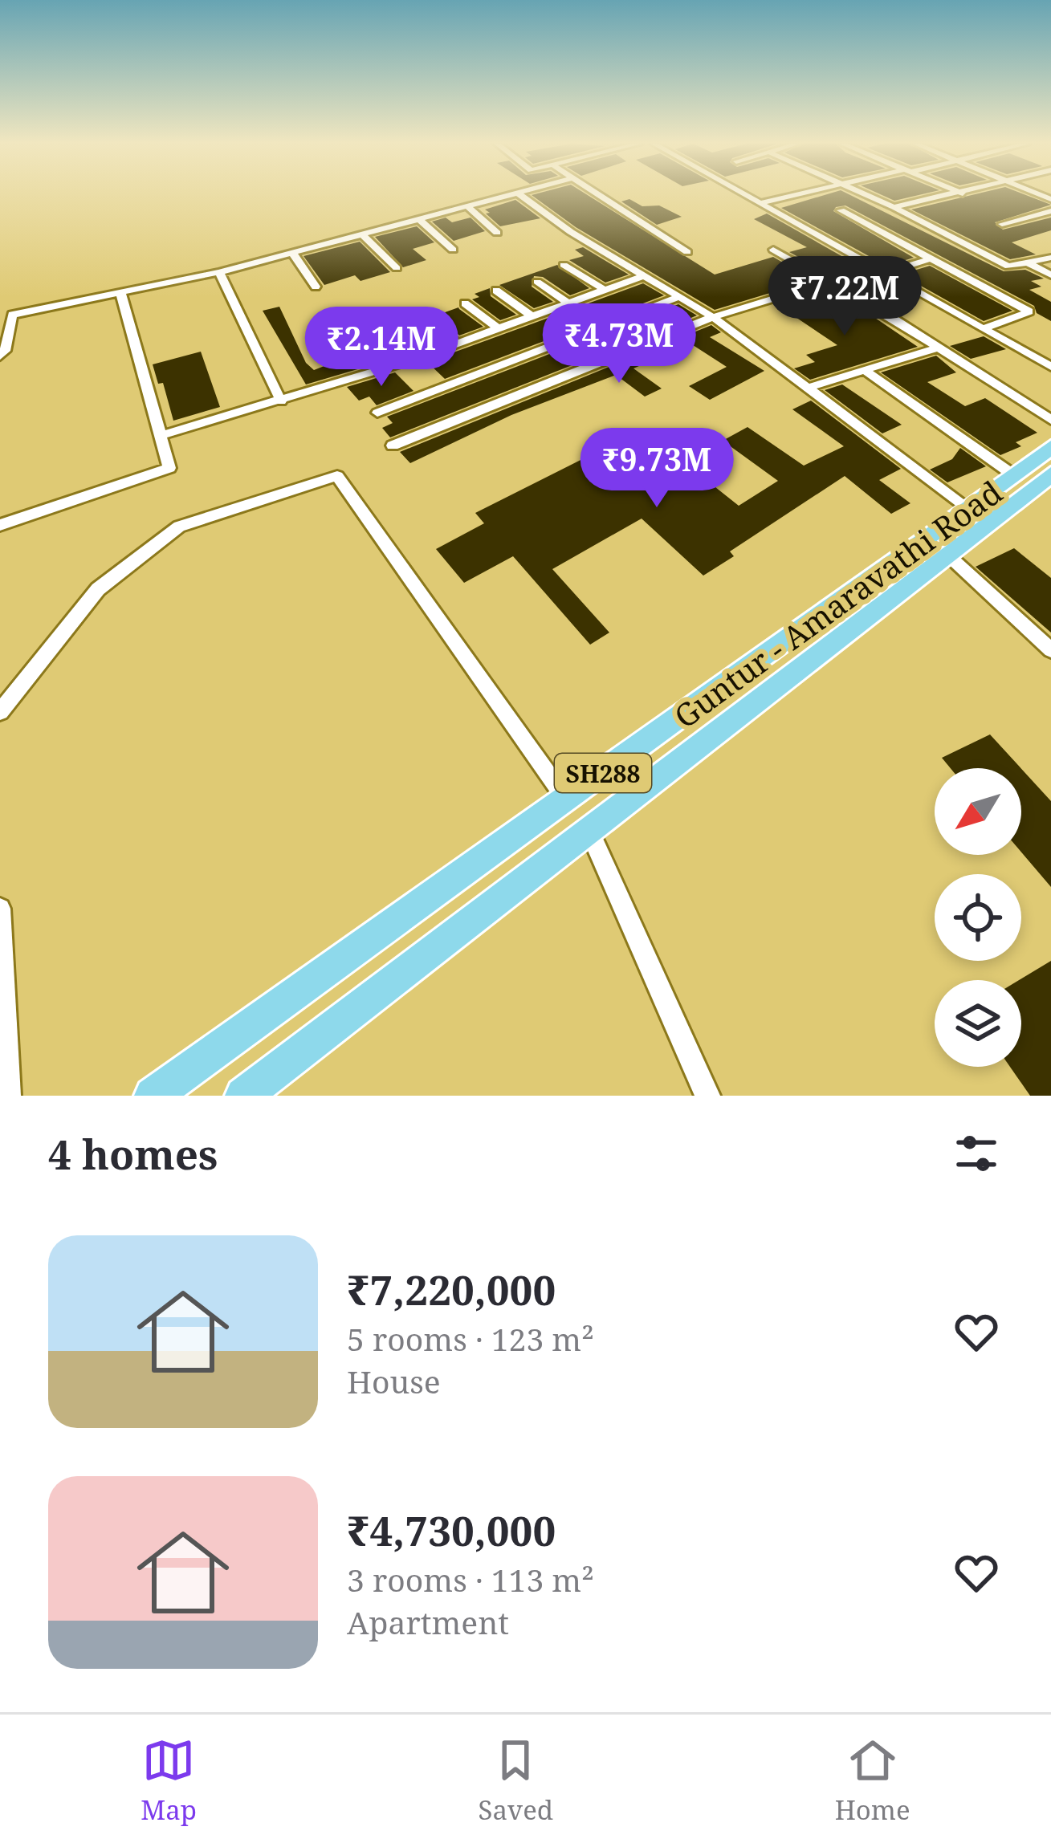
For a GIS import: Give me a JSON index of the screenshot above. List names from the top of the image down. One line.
{"streets":{"main road":["Guntur - Amaravathi Road","SH288"]},"north":"bottom left","page":{"price":["₹7.22M","₹4.73M","₹2.14M","₹9.73M"],"heading":"4 homes","list":[{"name":"₹7,220,000","note":"5 rooms · 123 m² · House"},{"name":"₹4,730,000","note":"3 rooms · 113 m² · Apartment"}],"tabs":["Map","Saved","Home"]}}
